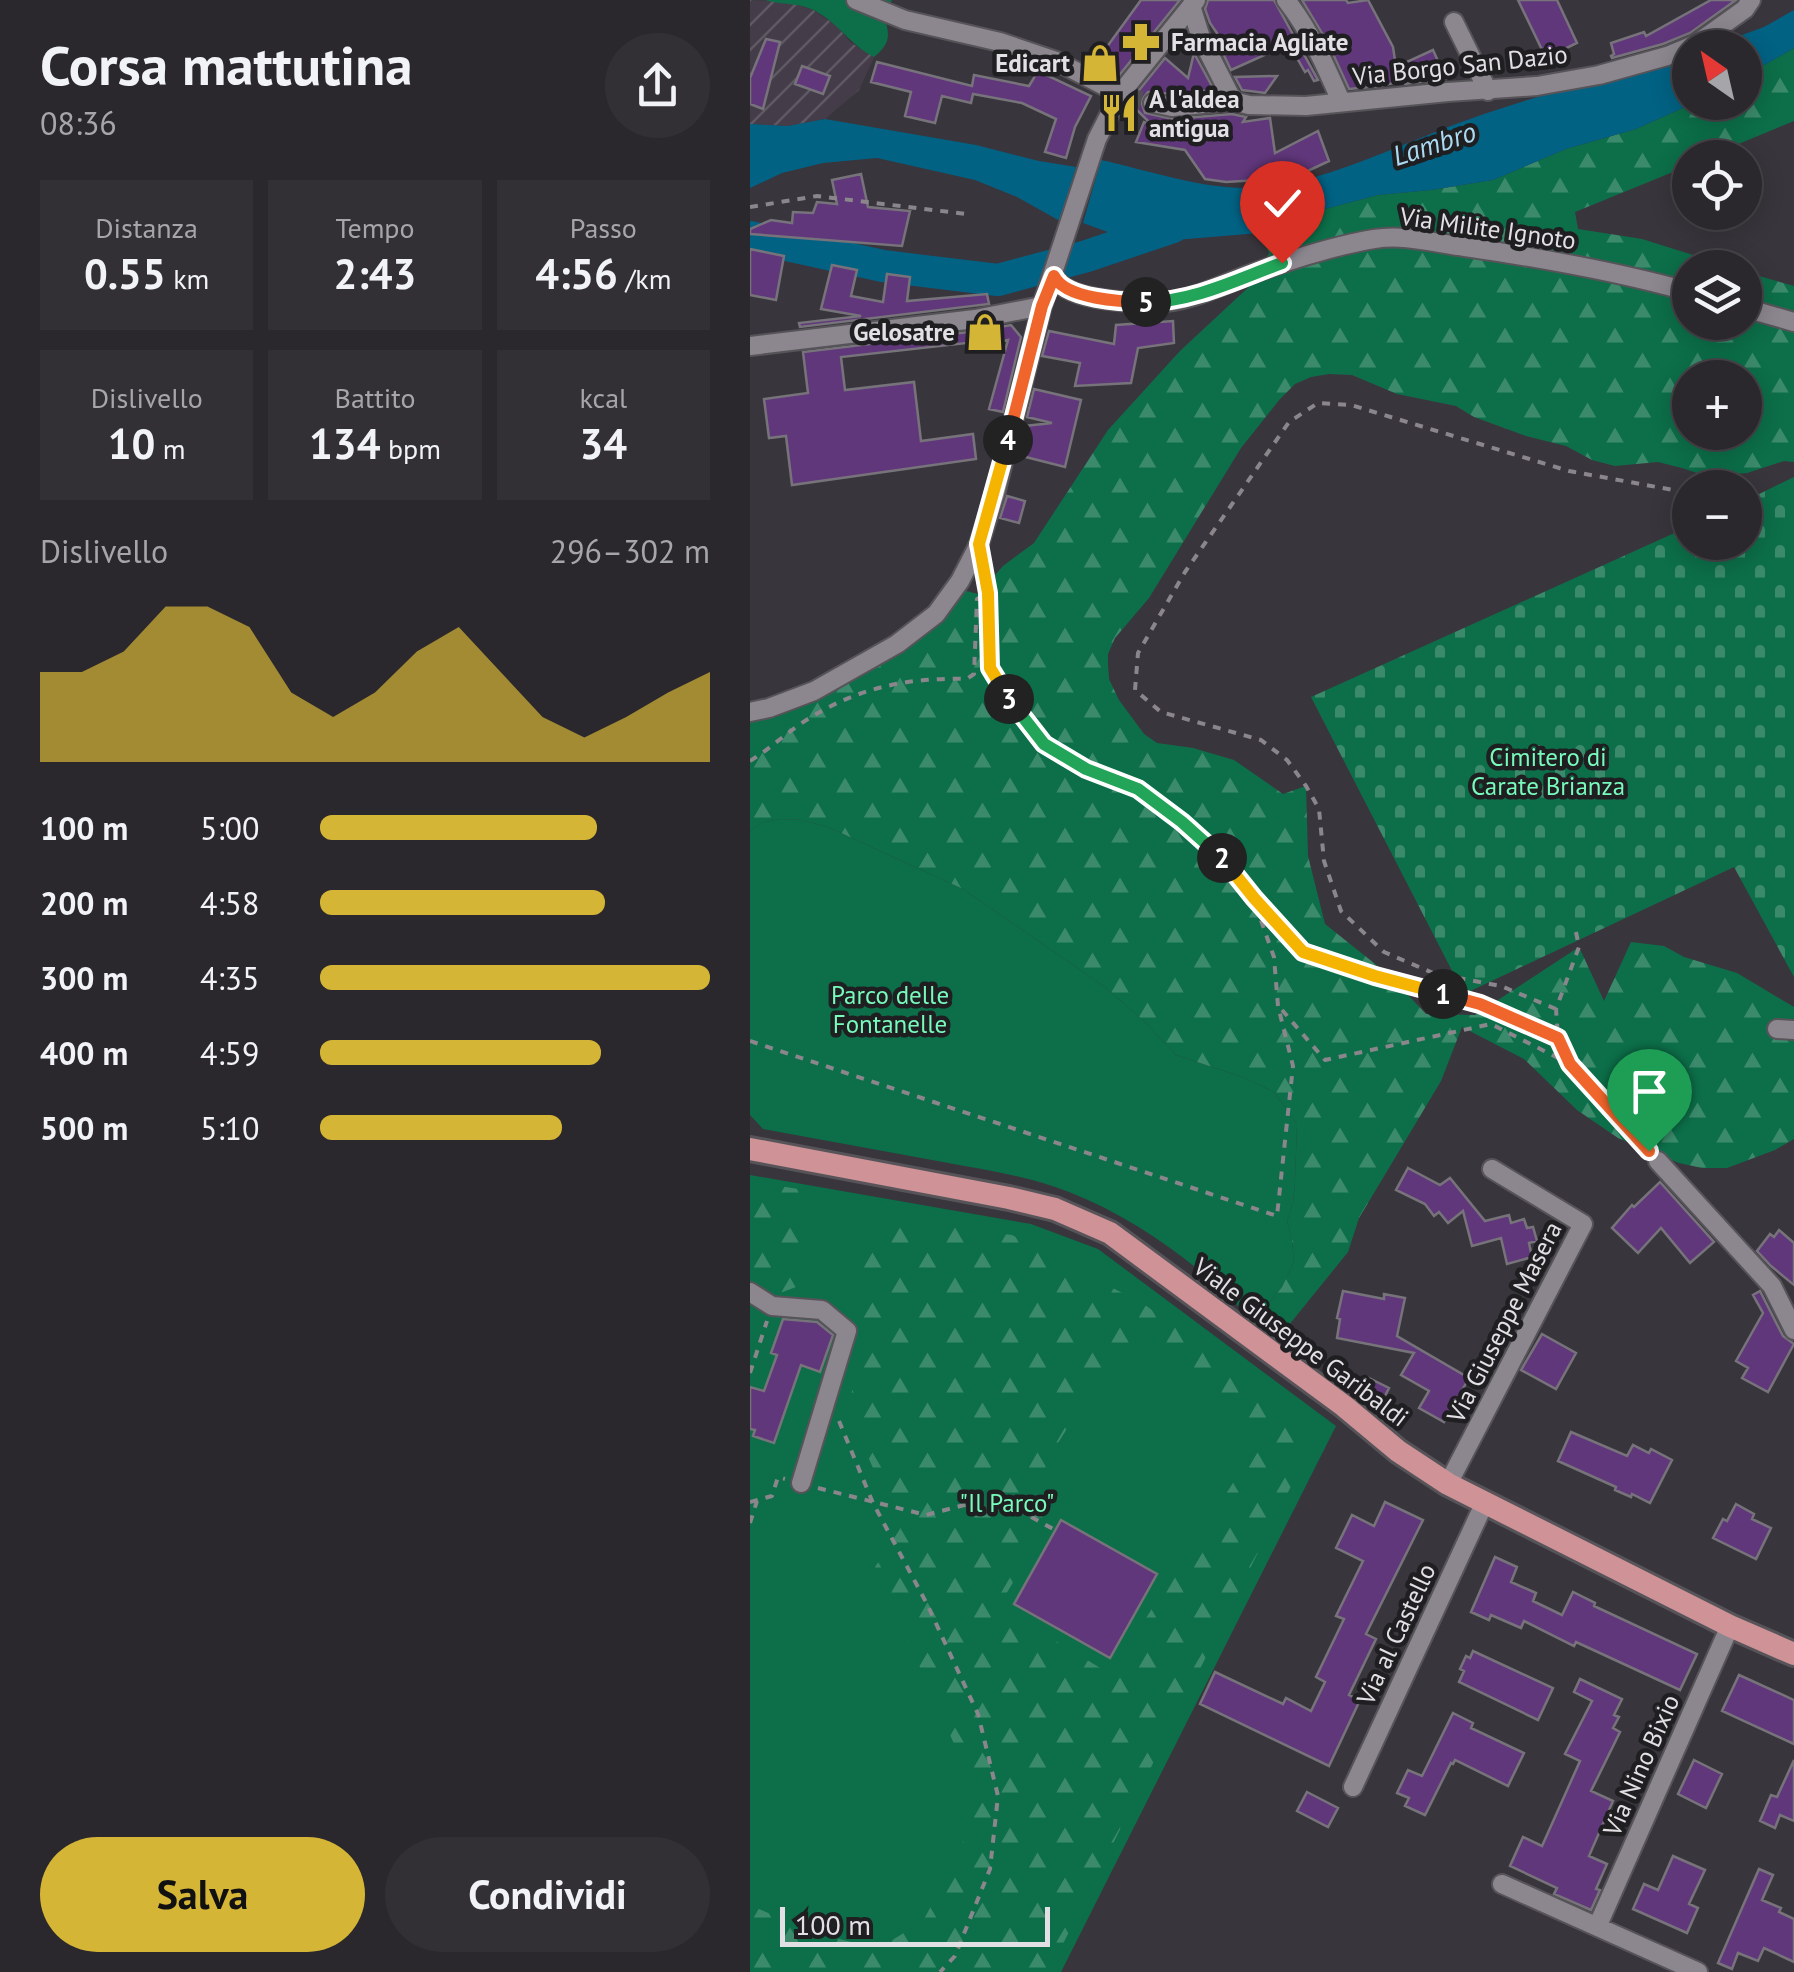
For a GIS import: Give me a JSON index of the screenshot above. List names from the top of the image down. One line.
{"streets":{"main road":["Viale Giuseppe Garibaldi"],"street":["Via Borgo San Dazio","Via Milite Ignoto","Via Giuseppe Masera","Via al Castello","Via Nino Bixio"]},"crossings":[["Via Giuseppe Masera","Viale Giuseppe Garibaldi"],["Viale Giuseppe Garibaldi","Via al Castello"],["Viale Giuseppe Garibaldi","Via Nino Bixio"]],"water":["Lambro"],"parks":["Cimitero di Carate Brianza","Parco delle Fontanelle","\"Il Parco\""],"places":{"pharmacy":["Farmacia Agliate"],"shop":["Edicart","Gelosatre"],"restaurant":["A l'aldea antigua"]},"scale_bar":"100 m","north":"top left","page":{"heading":["Corsa mattutina","08:36"],"map_buttons":["+","−"],"stats":[["Distanza","0.55 km"],["Tempo","2:43"],["Passo","4:56 /km"],["Dislivello","10 m"],["Battito","134 bpm"],["kcal","34"]],"pins":["5","4","3","2","1"],"chart":["Dislivello","296–302 m"],"list":[{"name":"100 m","note":"5:00"},{"name":"200 m","note":"4:58"},{"name":"300 m","note":"4:35"},{"name":"400 m","note":"4:59"},{"name":"500 m","note":"5:10"}],"buttons":["Salva","Condividi"],"scale":"100 m"}}
